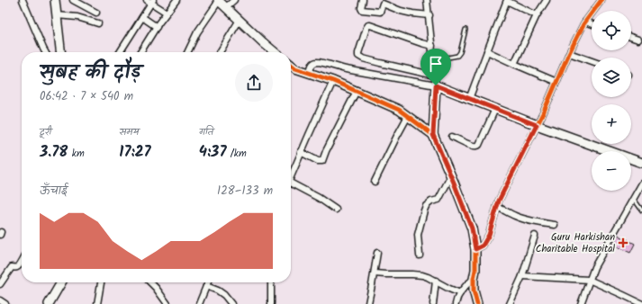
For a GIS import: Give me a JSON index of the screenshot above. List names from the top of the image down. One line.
{"places":{"health":["Guru Harkishan Charitable Hospital"]},"page":{"map_buttons":["+","−"],"heading":["सुबह की दौड़","06:42 · 7 × 540 m"],"stats":[["दूरी","3.78 km"],["समय","17:27"],["गति","4:37 /km"]],"chart":["ऊँचाई","128–133 m"]}}
